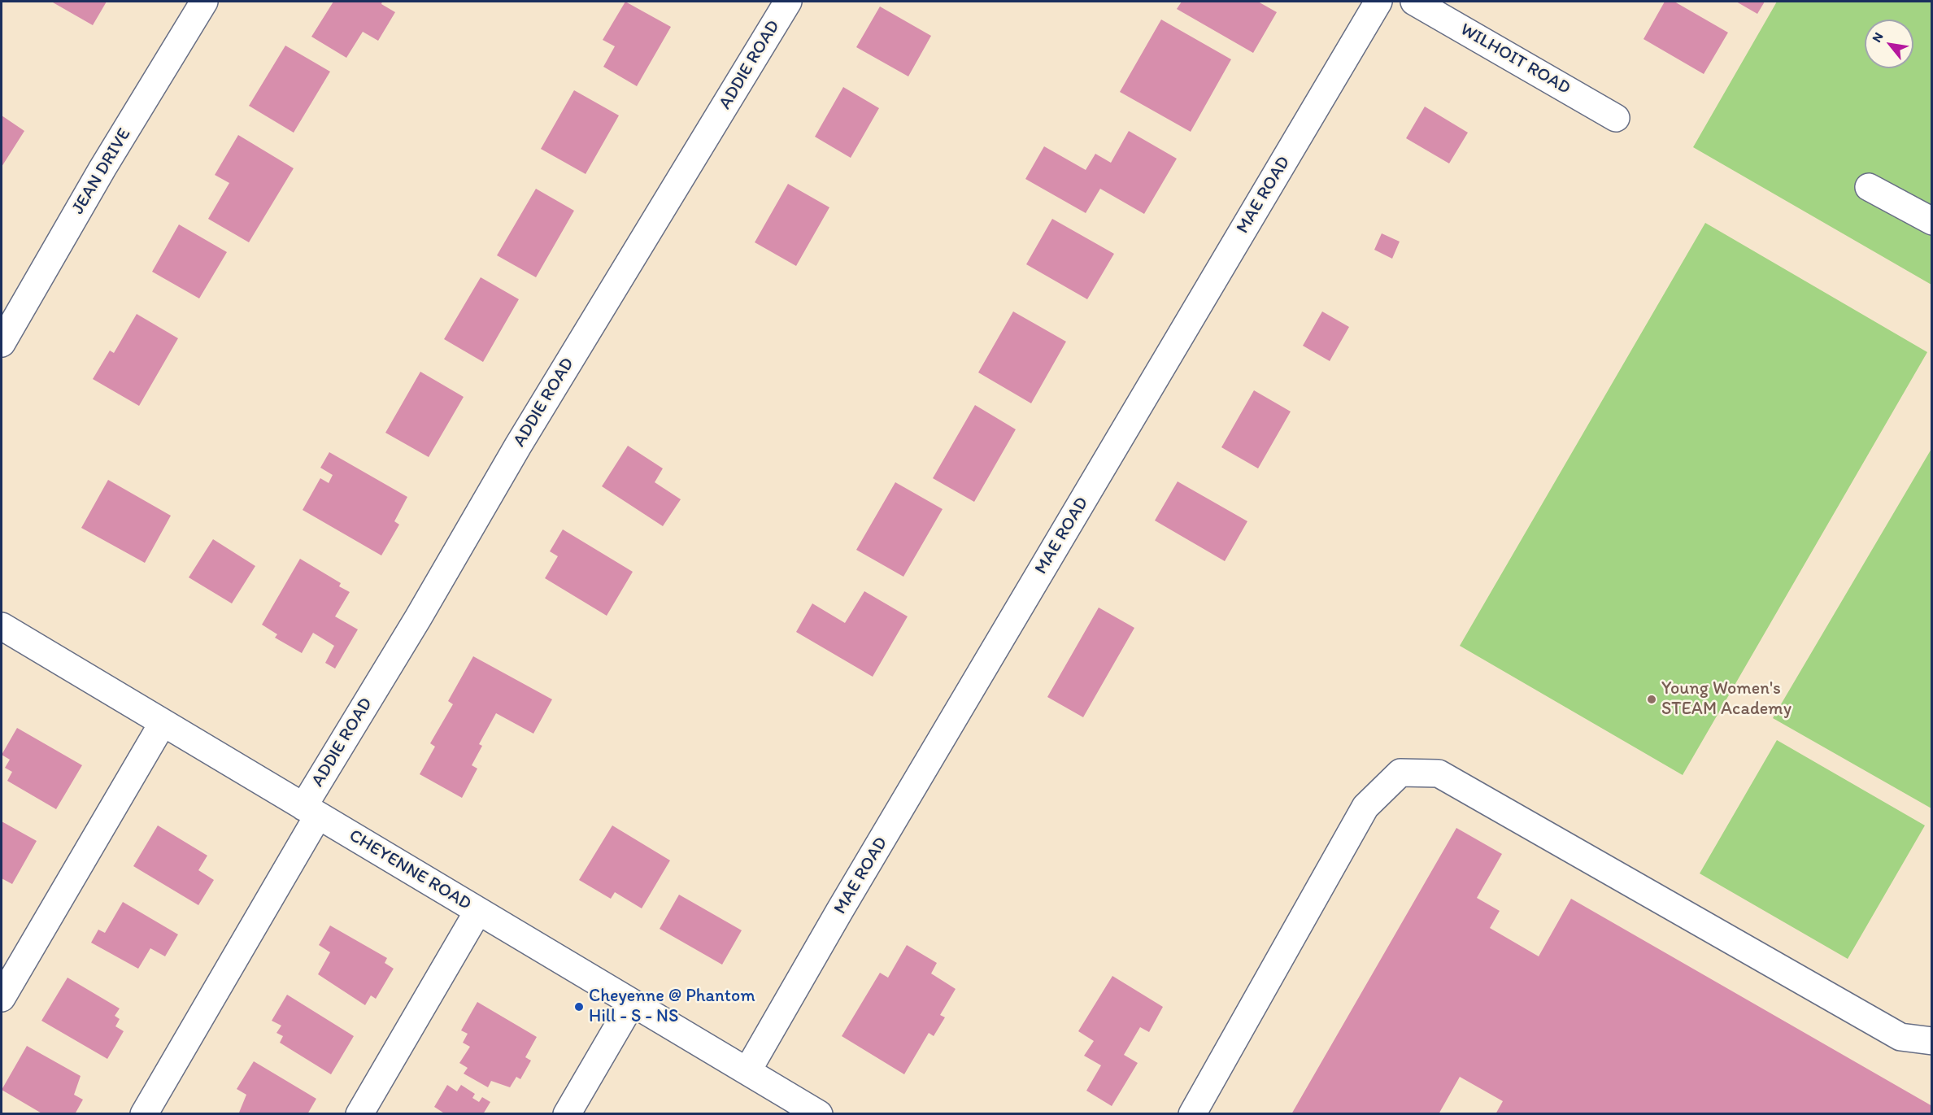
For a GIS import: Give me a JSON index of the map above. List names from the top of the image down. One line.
{"streets":{"street":["WILHOIT ROAD","ADDIE ROAD","JEAN DRIVE","MAE ROAD","CHEYENNE ROAD"]},"crossings":[["ADDIE ROAD","CHEYENNE ROAD"],["MAE ROAD","CHEYENNE ROAD"]],"places":["Young Women's STEAM Academy","Cheyenne @ Phantom Hill - S - NS"],"north":"top left"}
